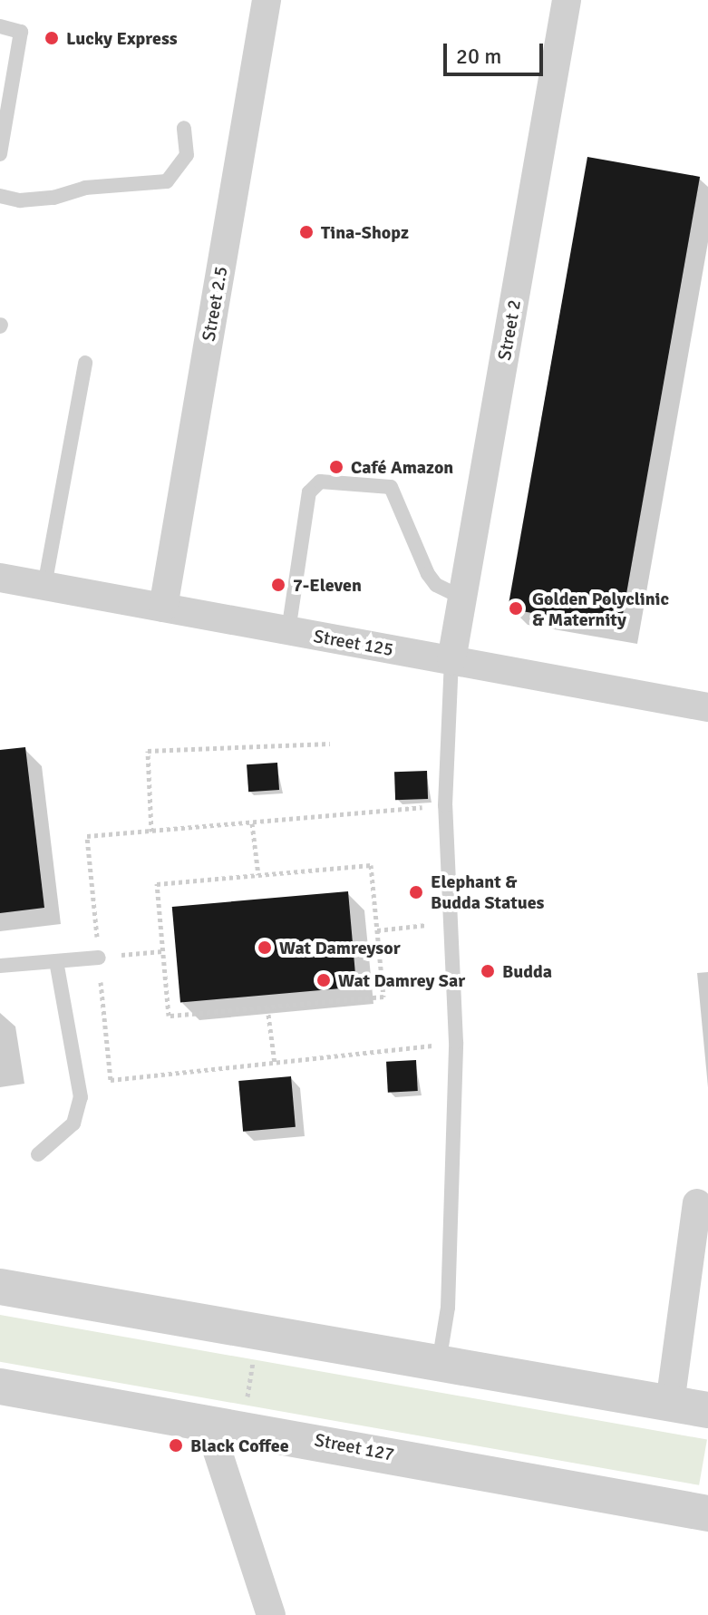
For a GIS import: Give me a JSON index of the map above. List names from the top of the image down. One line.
{"streets":{"street":["Street 2.5","Street 2","Street 125","Street 127"]},"crossings":[["Street 2.5","Street 125"],["Street 2","Street 125"]],"places":["Lucky Express","Tina-Shopz","Café Amazon","7-Eleven","Golden Polyclinic & Maternity","Elephant & Budda Statues","Wat Damreysor","Budda","Wat Damrey Sar","Black Coffee"],"scale_bar":"20 m"}
